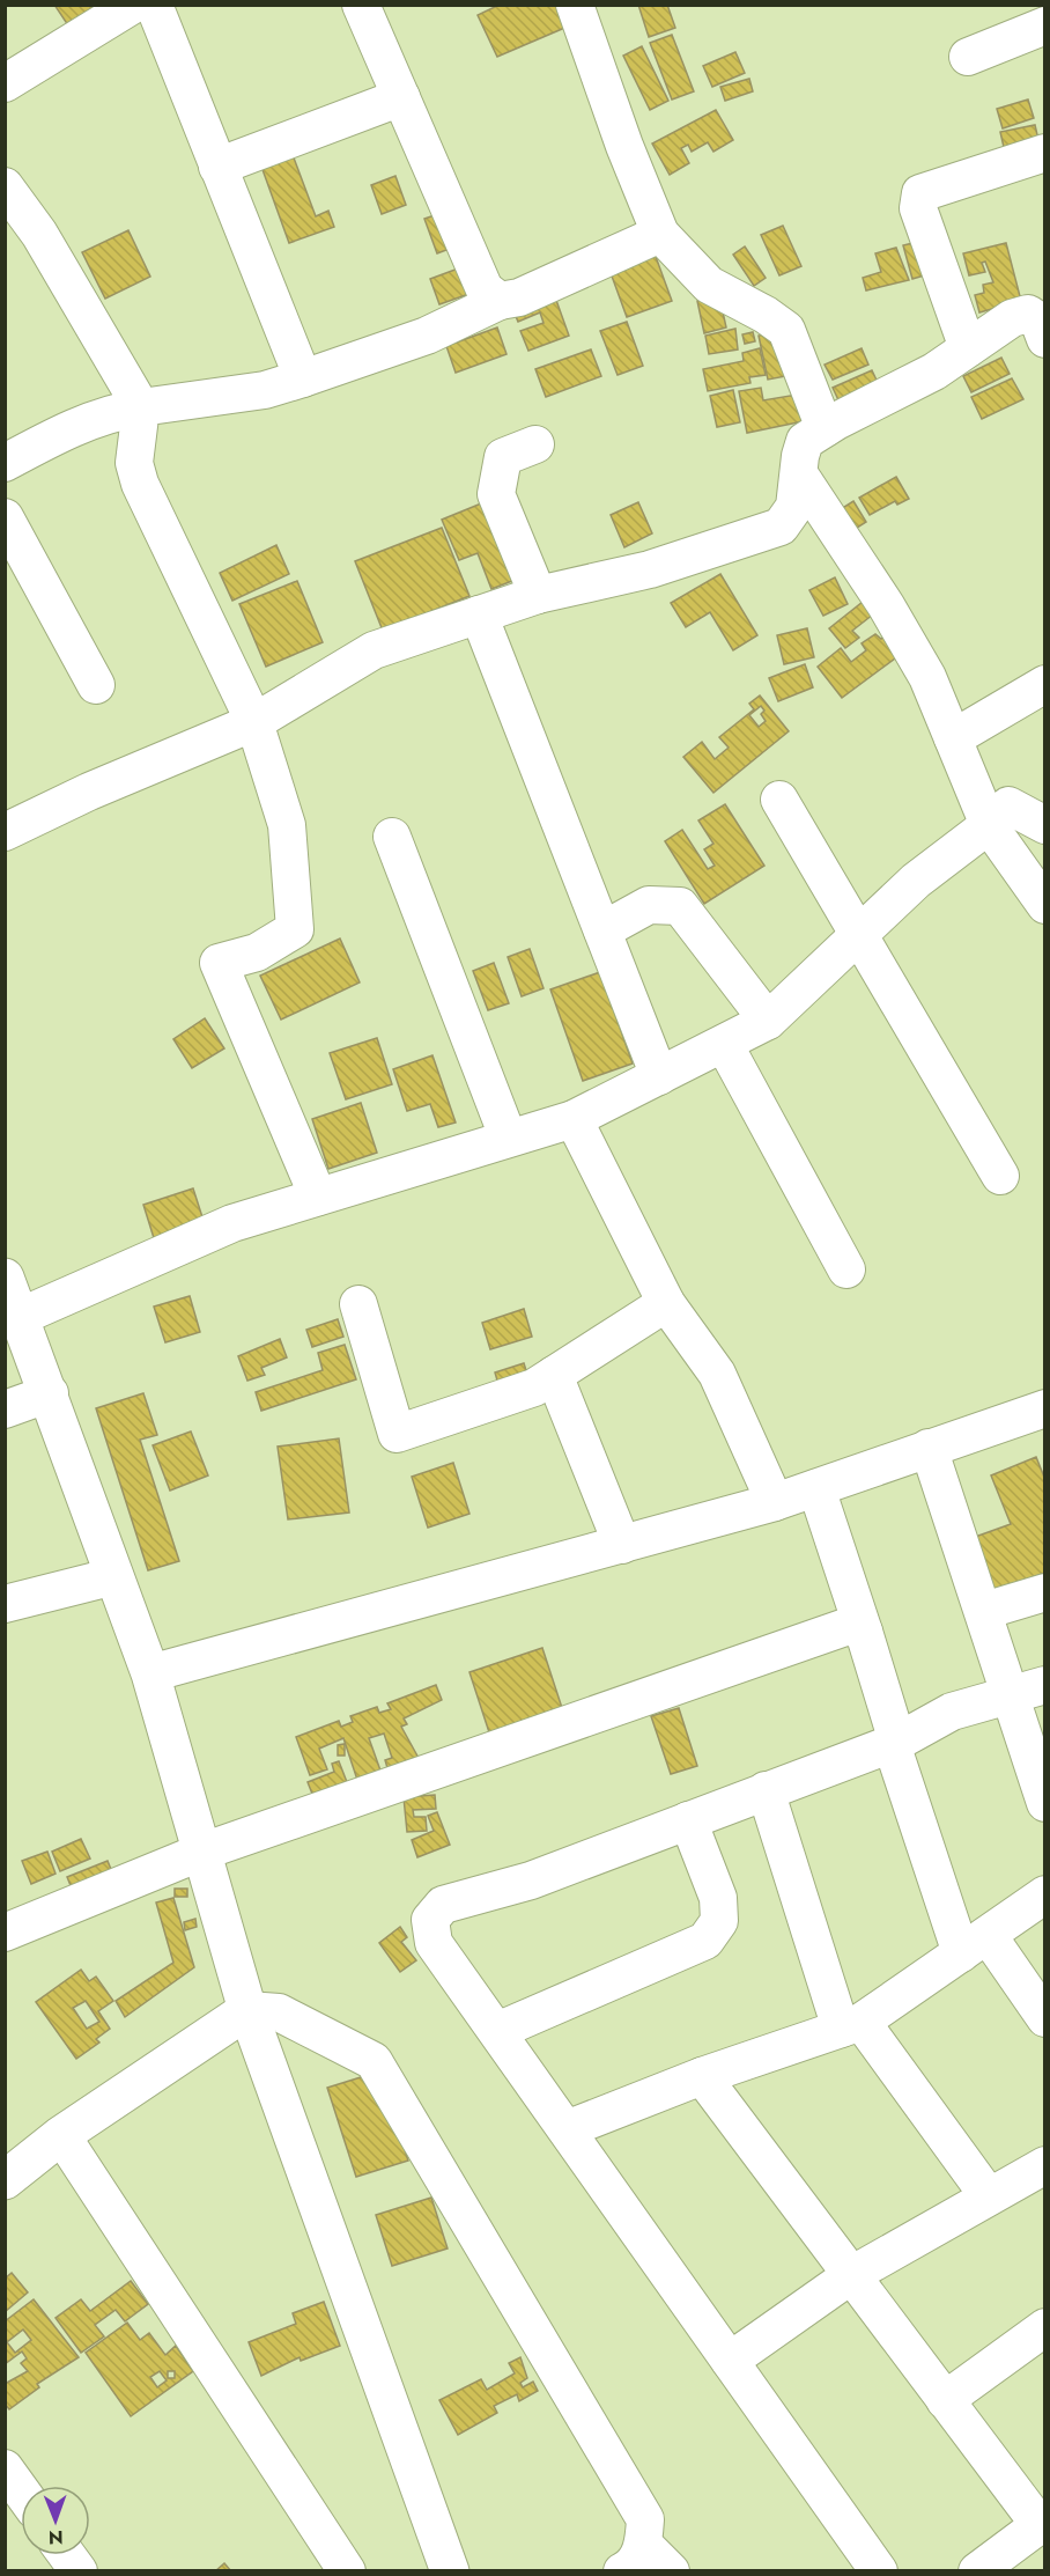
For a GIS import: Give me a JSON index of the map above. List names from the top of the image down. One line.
{"north":"bottom"}
